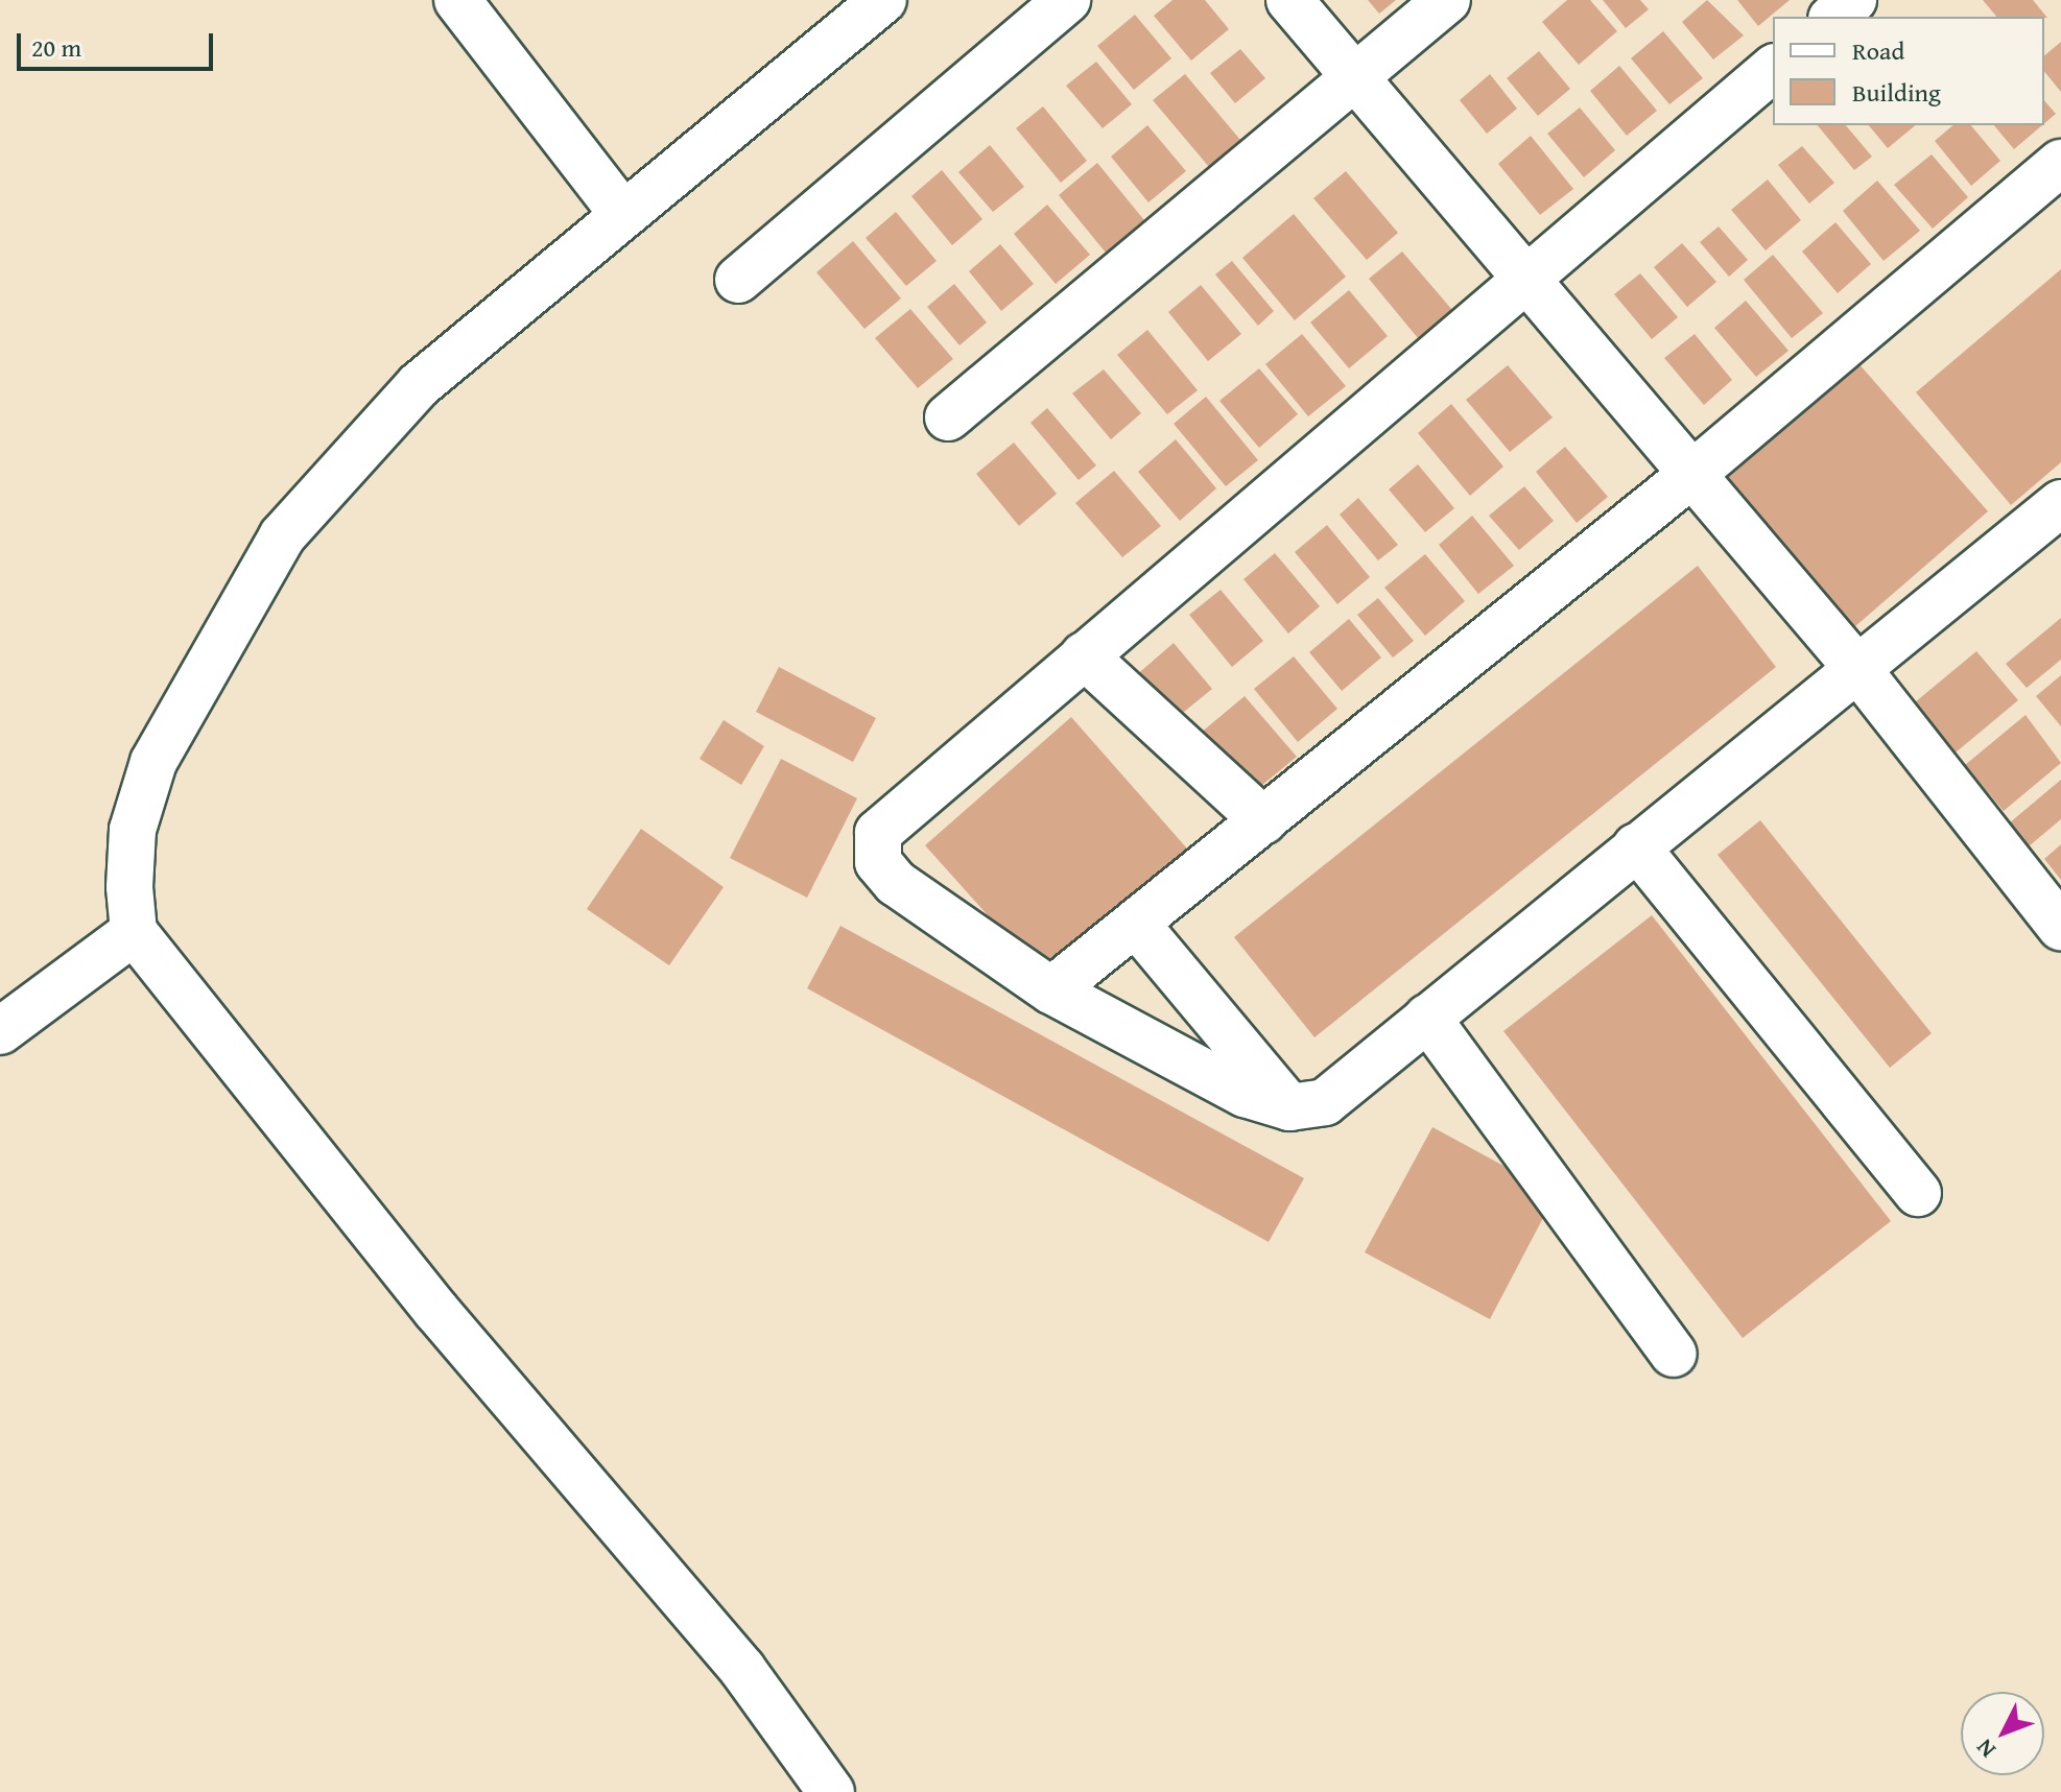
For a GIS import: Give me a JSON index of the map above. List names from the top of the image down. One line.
{"legend":["Road","Building"],"scale_bar":"20 m","north":"bottom left"}
